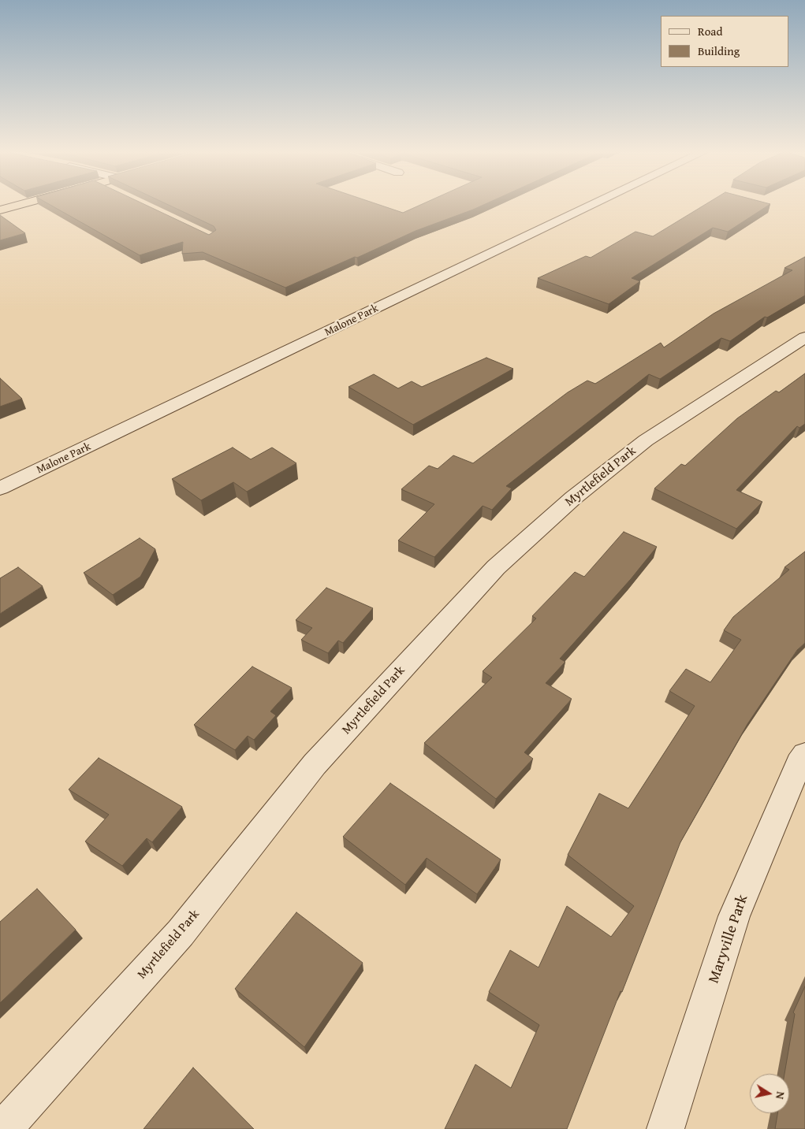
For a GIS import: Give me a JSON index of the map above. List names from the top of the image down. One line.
{"streets":{"street":["Malone Park","Myrtlefield Park","Maryville Park"]},"legend":["Road","Building"],"north":"right"}
